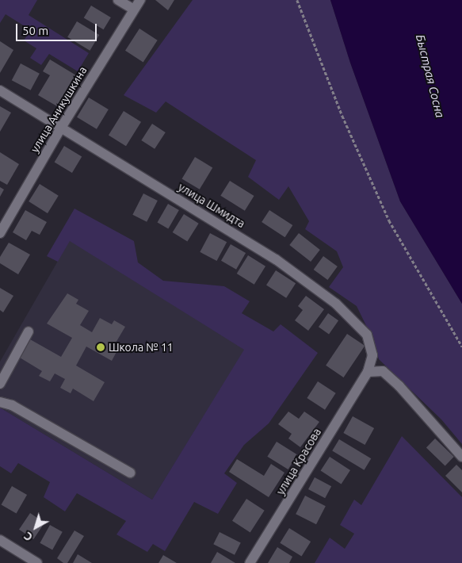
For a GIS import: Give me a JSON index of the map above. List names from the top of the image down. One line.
{"streets":{"street":["улица Аникушкина","улица Шмидта","улица Красова"]},"crossings":[["улица Аникушкина","улица Шмидта"],["улица Шмидта","улица Красова"]],"water":["Быстрая Сосна"],"places":["Школа № 11"],"scale_bar":"50 m","north":"bottom left"}
